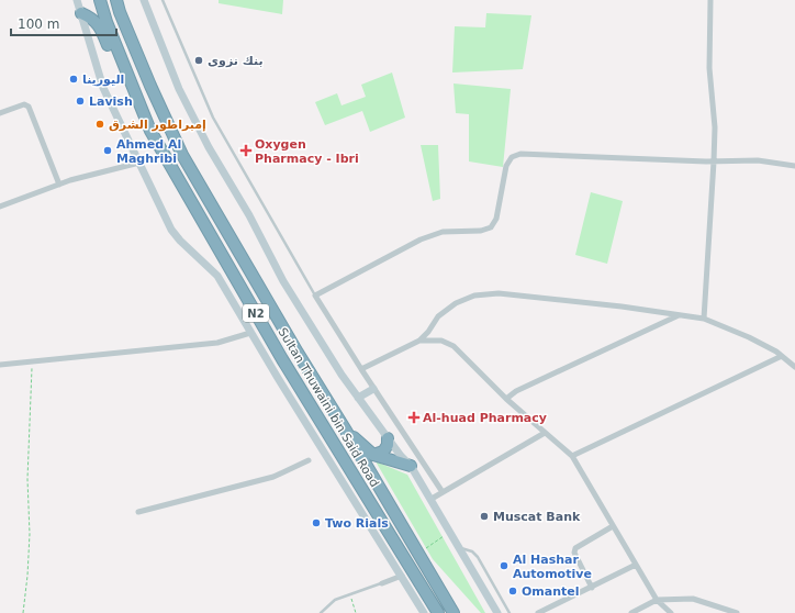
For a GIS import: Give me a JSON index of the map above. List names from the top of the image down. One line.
{"streets":{"highway":["N2","Sultan Thuwaini bin Said Road"]},"places":{"other":["بنك نزوى","اليورينا","Lavish","إمبراطور الشرق","Ahmed Al Maghribi","Muscat Bank","Two Rials","Al Hashar Automotive","Omantel"],"health":["Oxygen Pharmacy - Ibri","Al-huad Pharmacy"]},"scale_bar":"100 m"}
